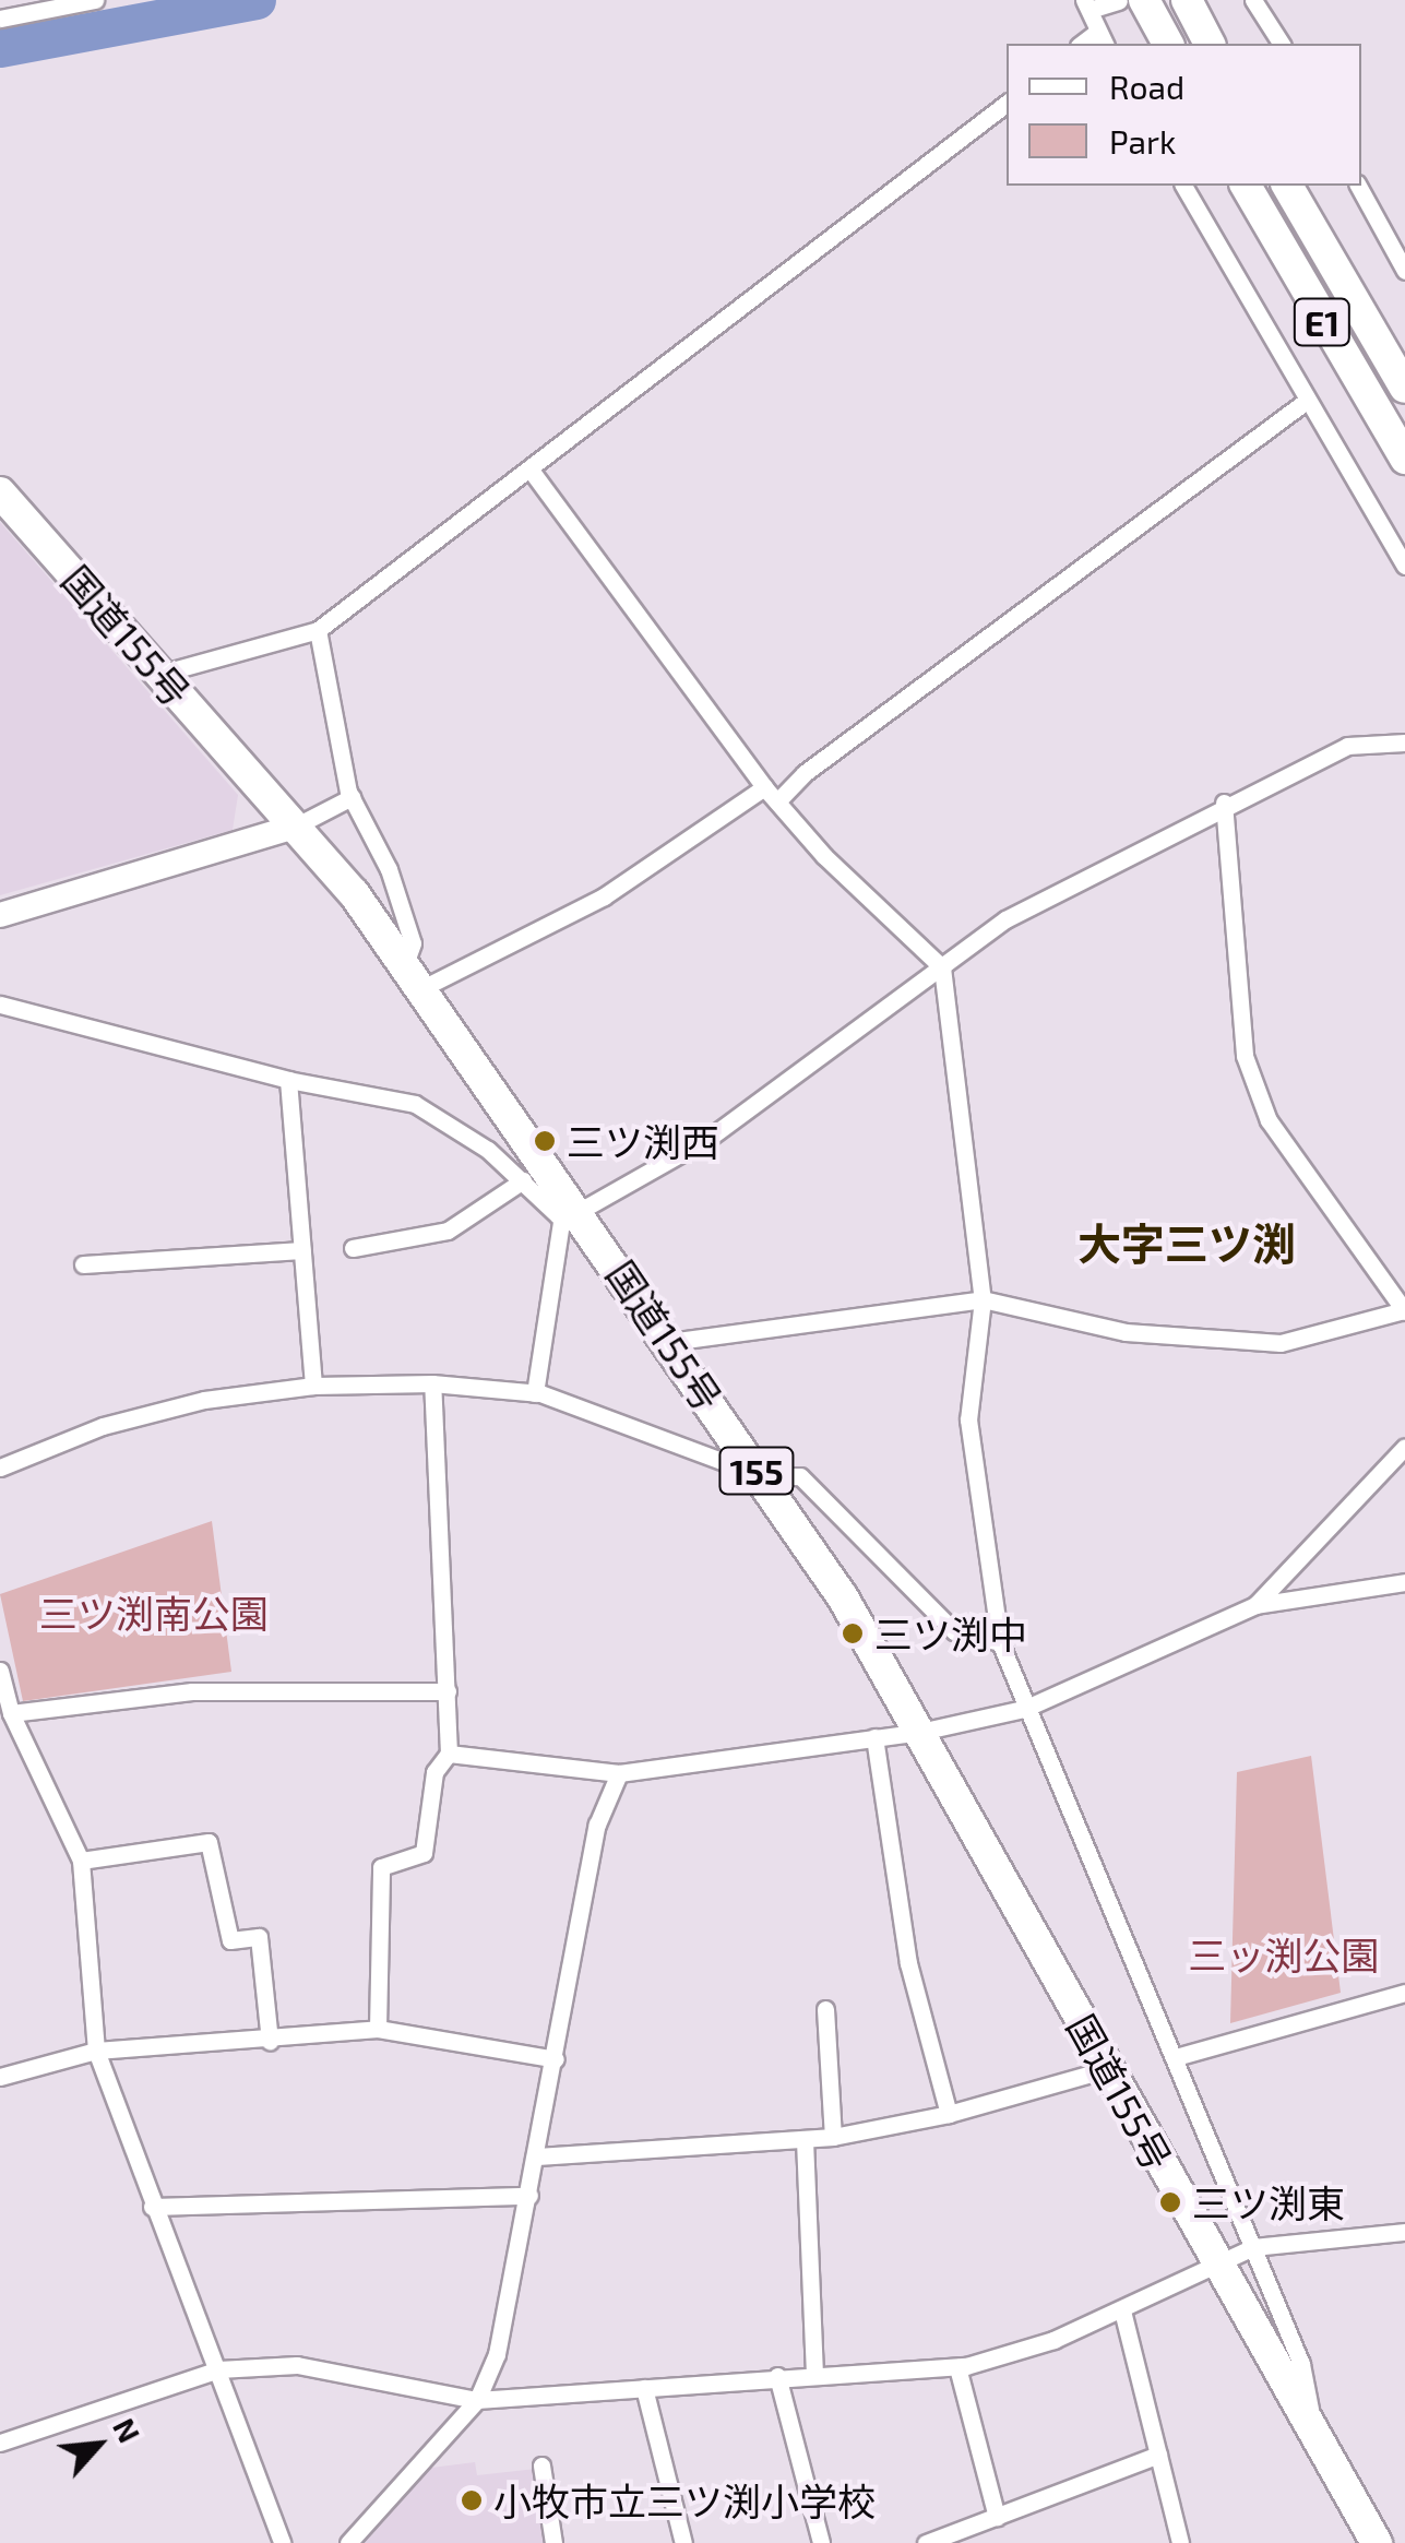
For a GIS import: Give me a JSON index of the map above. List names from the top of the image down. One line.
{"streets":{"highway":["E1","国道155号","155"]},"districts":["大字三ツ渕"],"parks":["三ツ渕南公園","三ッ渕公園"],"places":["三ツ渕西","三ツ渕中","三ツ渕東","小牧市立三ツ渕小学校"],"legend":["Road","Park"],"north":"top right"}
